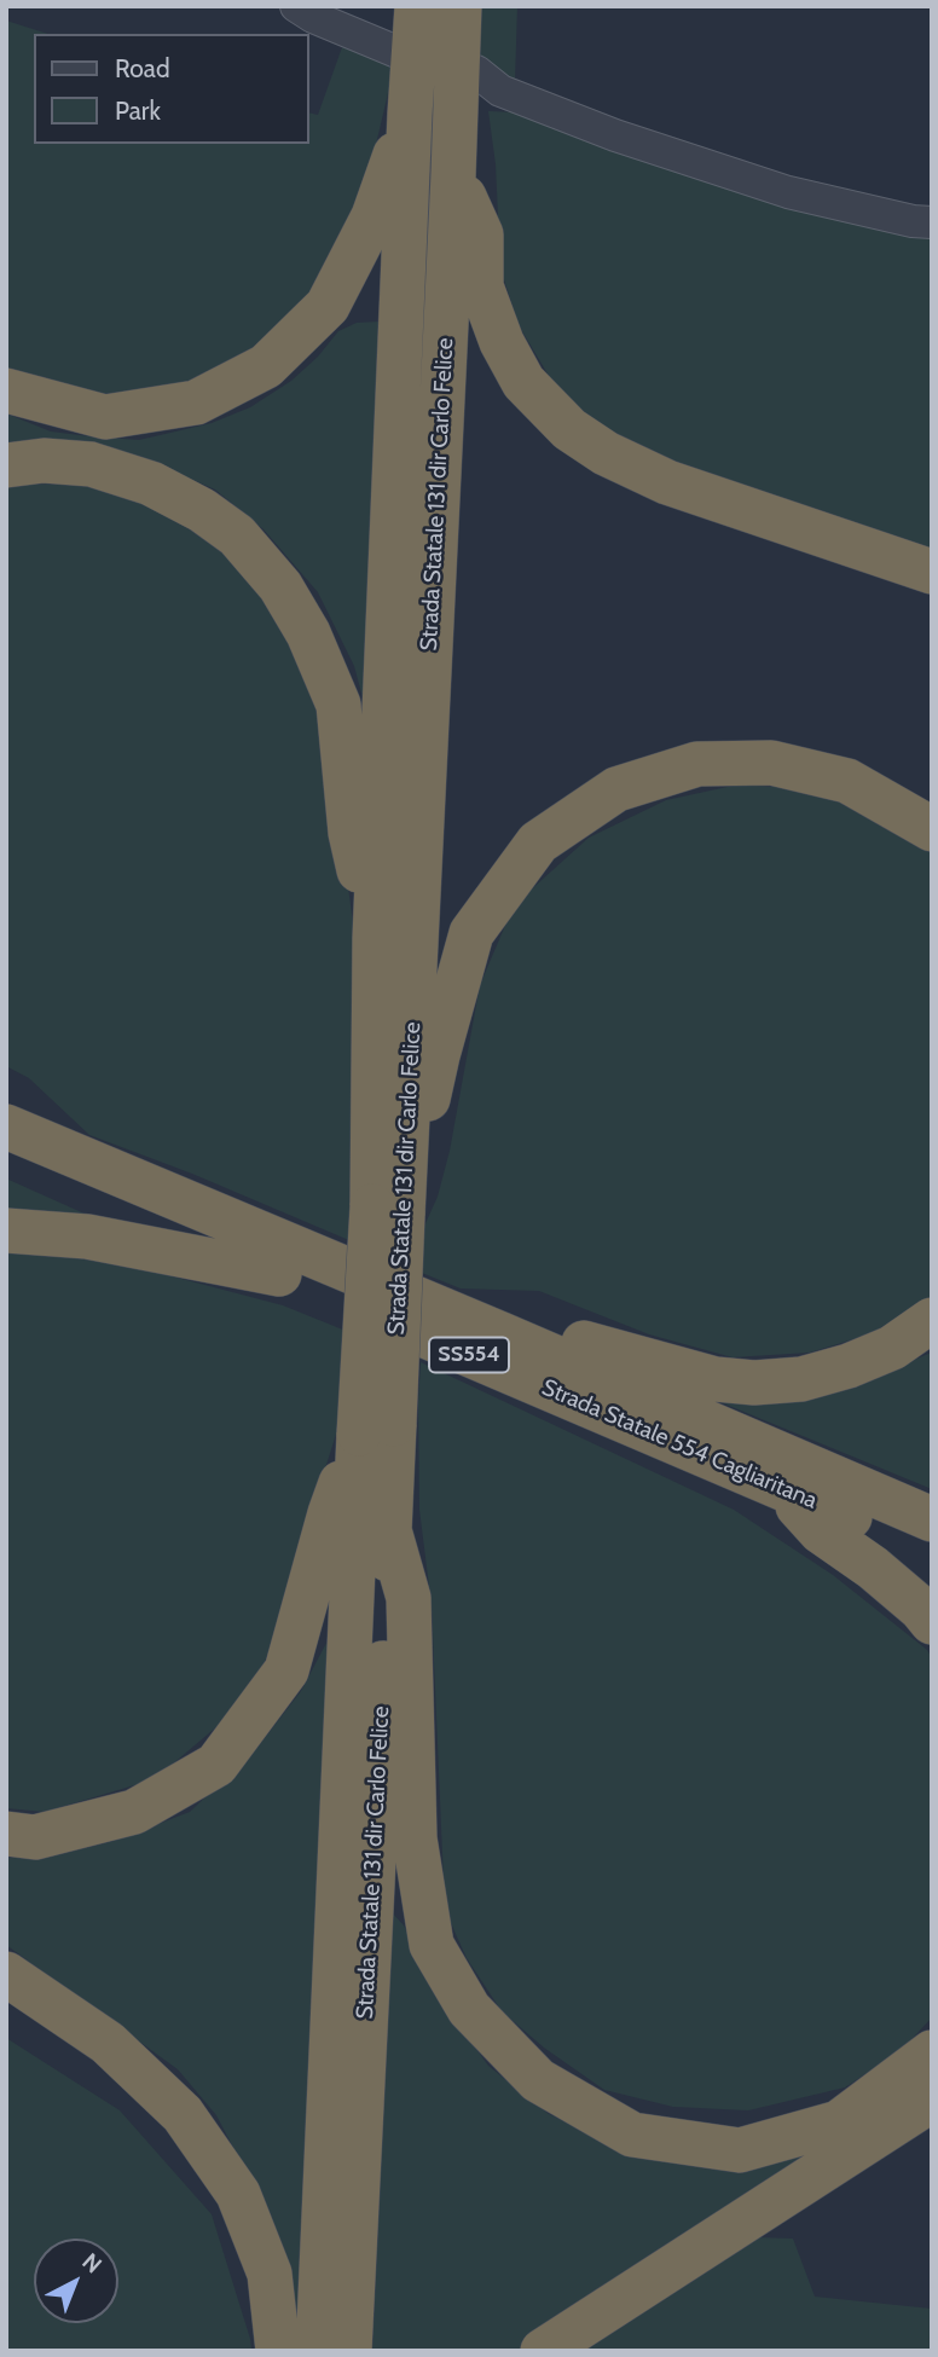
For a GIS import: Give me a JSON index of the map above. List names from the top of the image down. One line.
{"streets":{"highway":["Strada Statale 131 dir Carlo Felice","SS554","Strada Statale 554 Cagliaritana"]},"crossings":[["SS554","Strada Statale 554 Cagliaritana"]],"legend":["Road","Park"],"north":"top right"}
